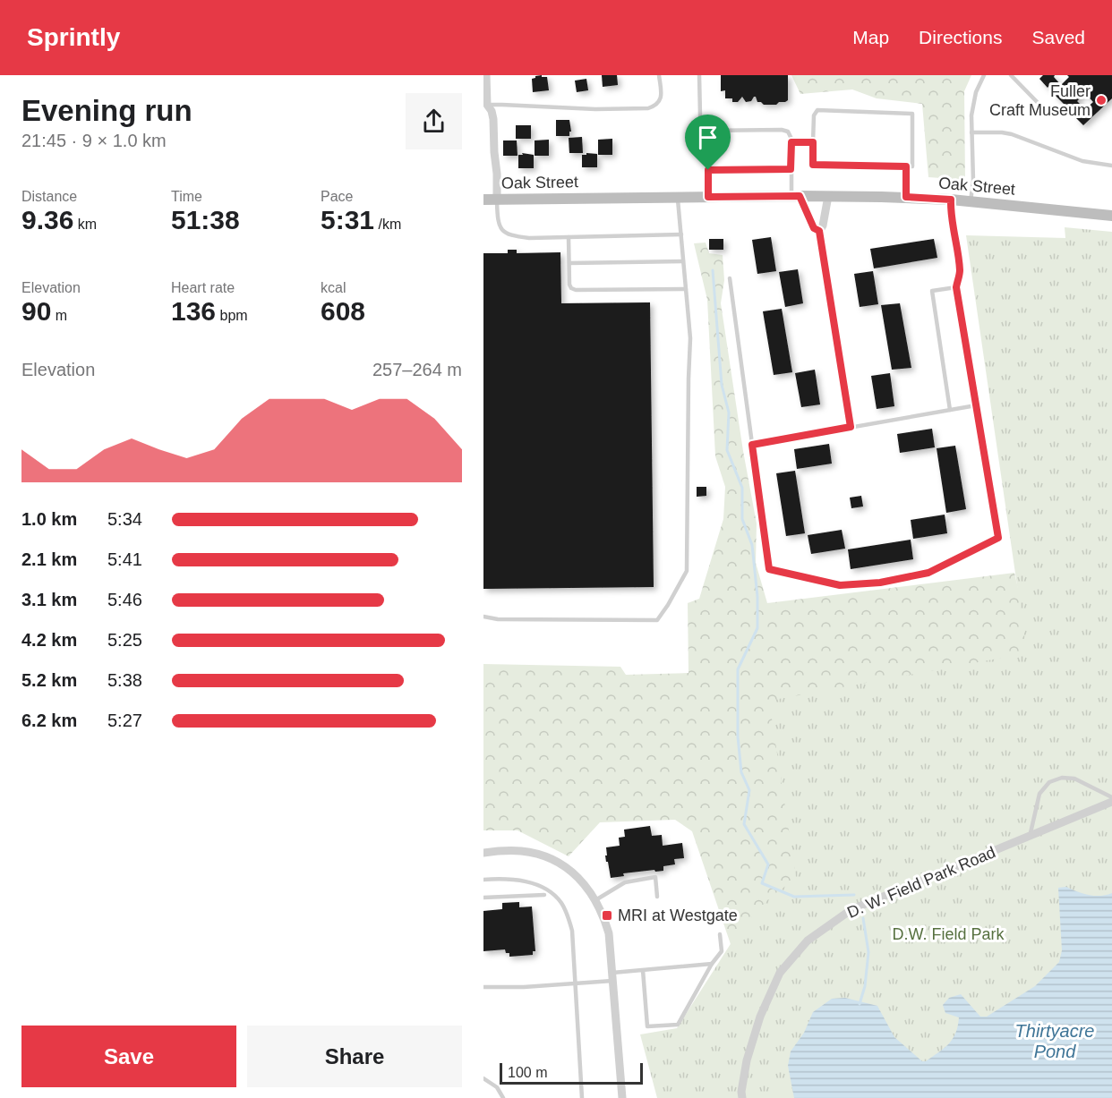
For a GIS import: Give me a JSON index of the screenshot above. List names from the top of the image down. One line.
{"streets":{"main road":["Oak Street"],"street":["D. W. Field Park Road"]},"water":["Thirtyacre Pond"],"parks":["D.W. Field Park"],"places":{"other":["Fuller Craft Museum"],"transit":["MRI at Westgate"]},"scale_bar":"100 m","page":{"header":"Sprintly","nav":["Map","Directions","Saved"],"heading":["Evening run","21:45 · 9 × 1.0 km"],"stats":[["Distance","9.36 km"],["Time","51:38"],["Pace","5:31 /km"],["Elevation","90 m"],["Heart rate","136 bpm"],["kcal","608"]],"chart":["Elevation","257–264 m"],"list":[{"name":"1.0 km","note":"5:34"},{"name":"2.1 km","note":"5:41"},{"name":"3.1 km","note":"5:46"},{"name":"4.2 km","note":"5:25"},{"name":"5.2 km","note":"5:38"},{"name":"6.2 km","note":"5:27"}],"buttons":["Save","Share"],"scale":"100 m"}}
